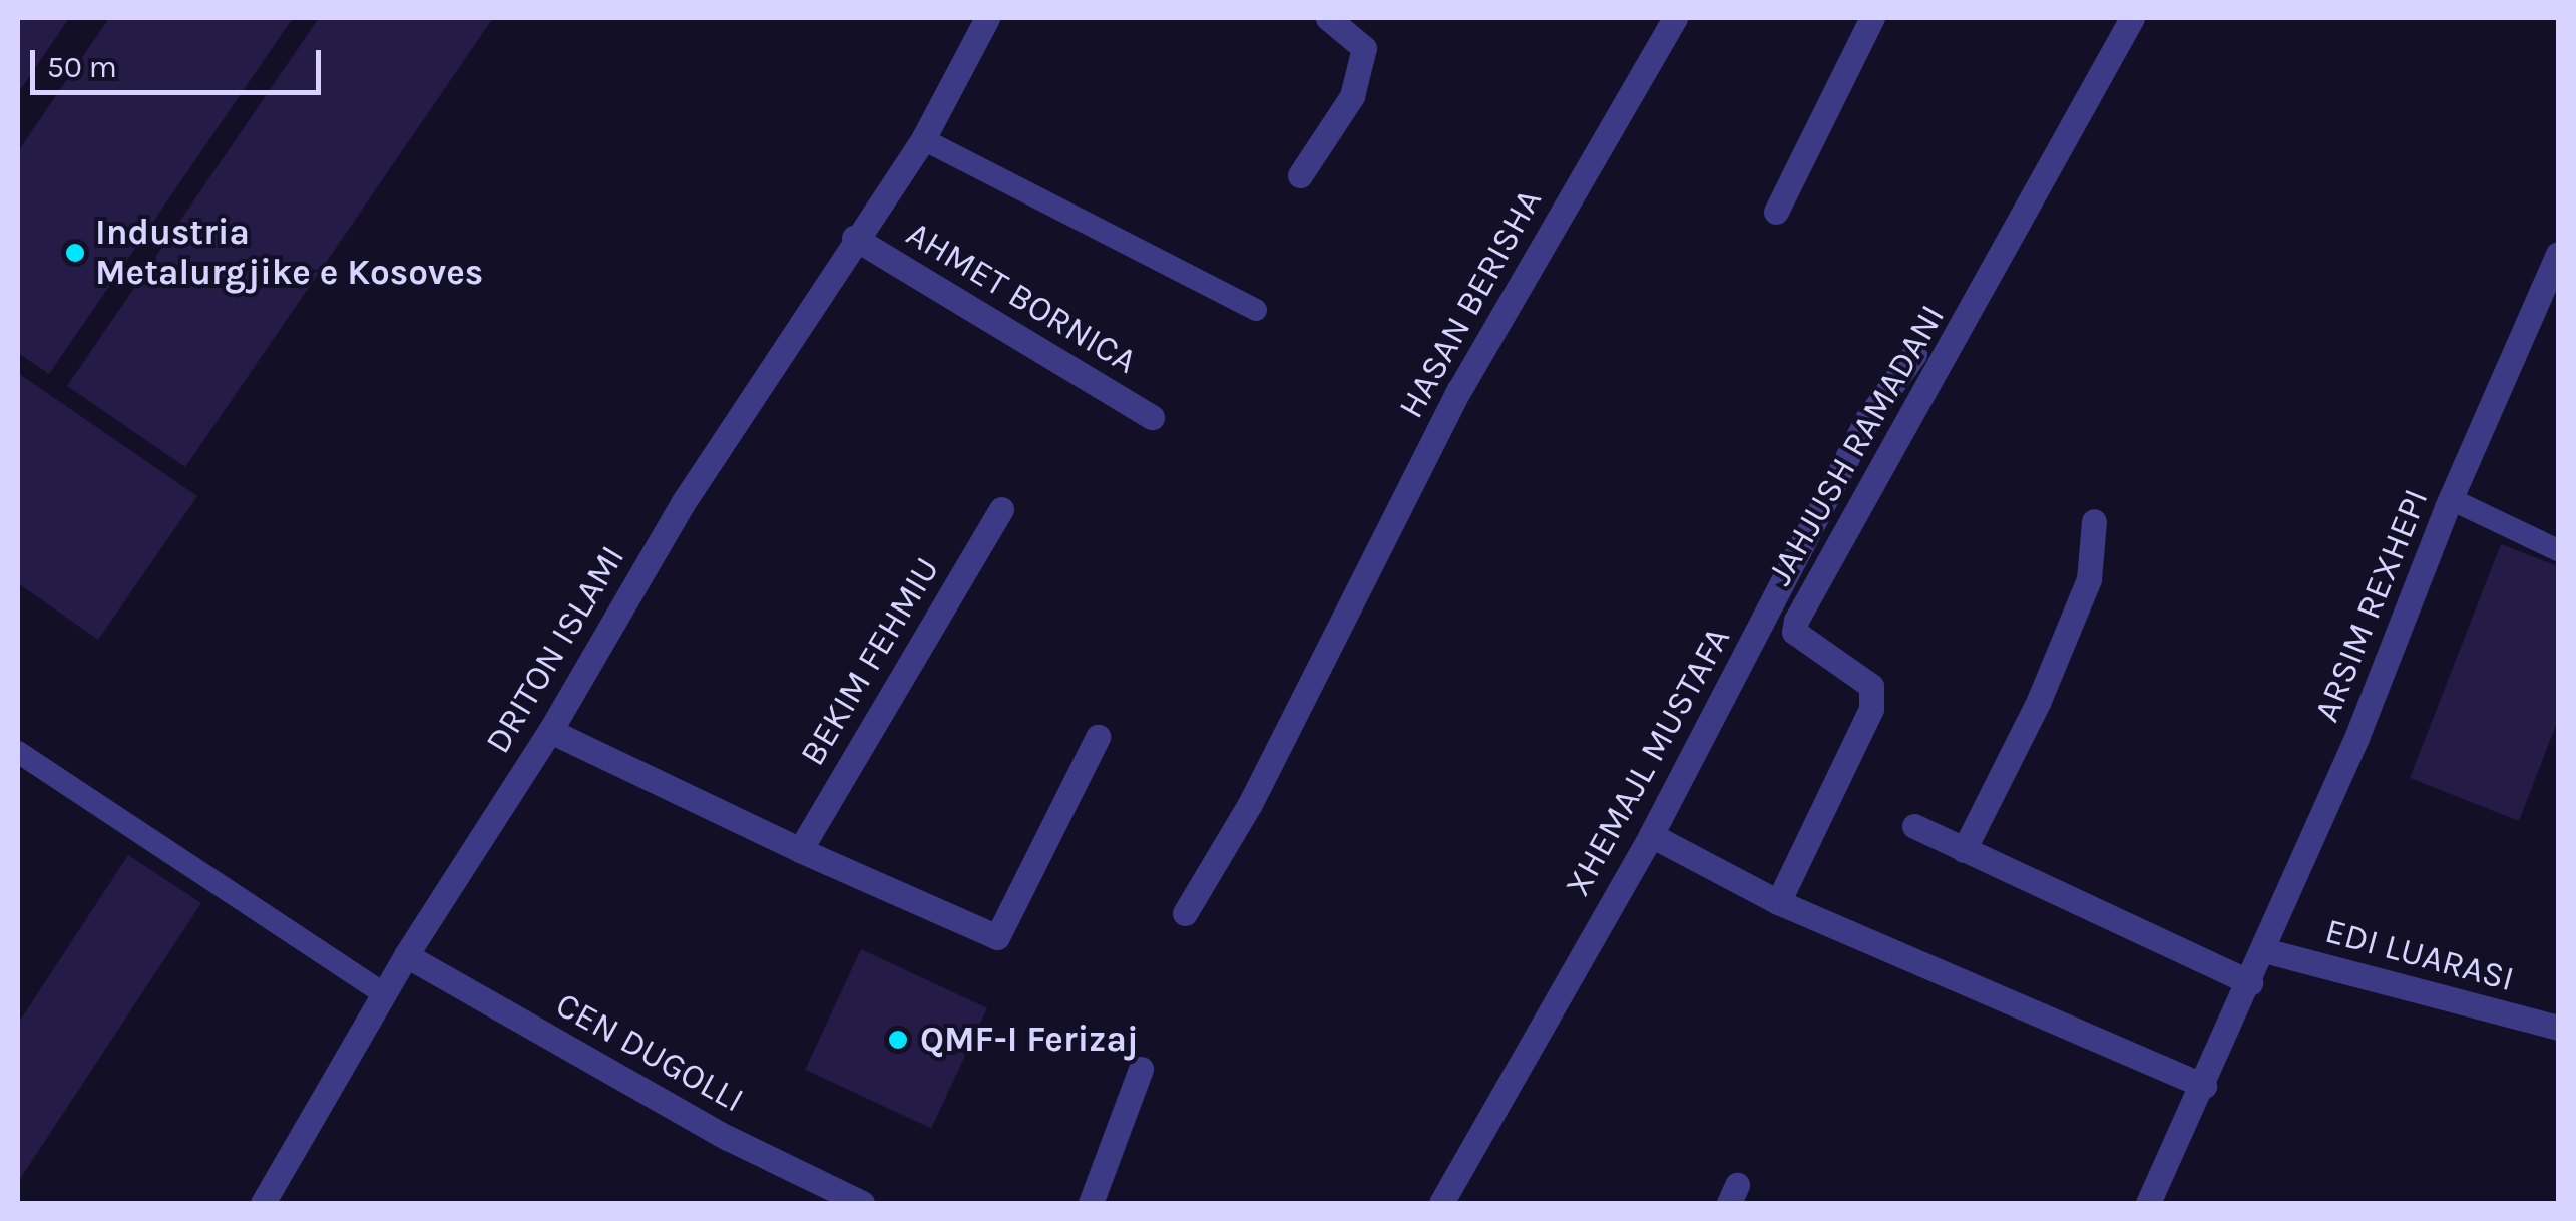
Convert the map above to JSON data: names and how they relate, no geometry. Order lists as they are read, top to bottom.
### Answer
{
  "streets": {
    "street": [
      "AHMET BORNICA",
      "HASAN BERISHA",
      "JAHJUSH RAMADANI",
      "ARSIM REXHEPI",
      "DRITON ISLAMI",
      "BEKIM FEHMIU",
      "XHEMAJL MUSTAFA",
      "EDI LUARASI",
      "CEN DUGOLLI"
    ]
  },
  "crossings": [
    ["AHMET BORNICA", "DRITON ISLAMI"],
    ["ARSIM REXHEPI", "EDI LUARASI"],
    ["DRITON ISLAMI", "CEN DUGOLLI"]
  ],
  "places": ["Industria Metalurgjike e Kosoves", "QMF-I Ferizaj"],
  "scale_bar": "50 m"
}
